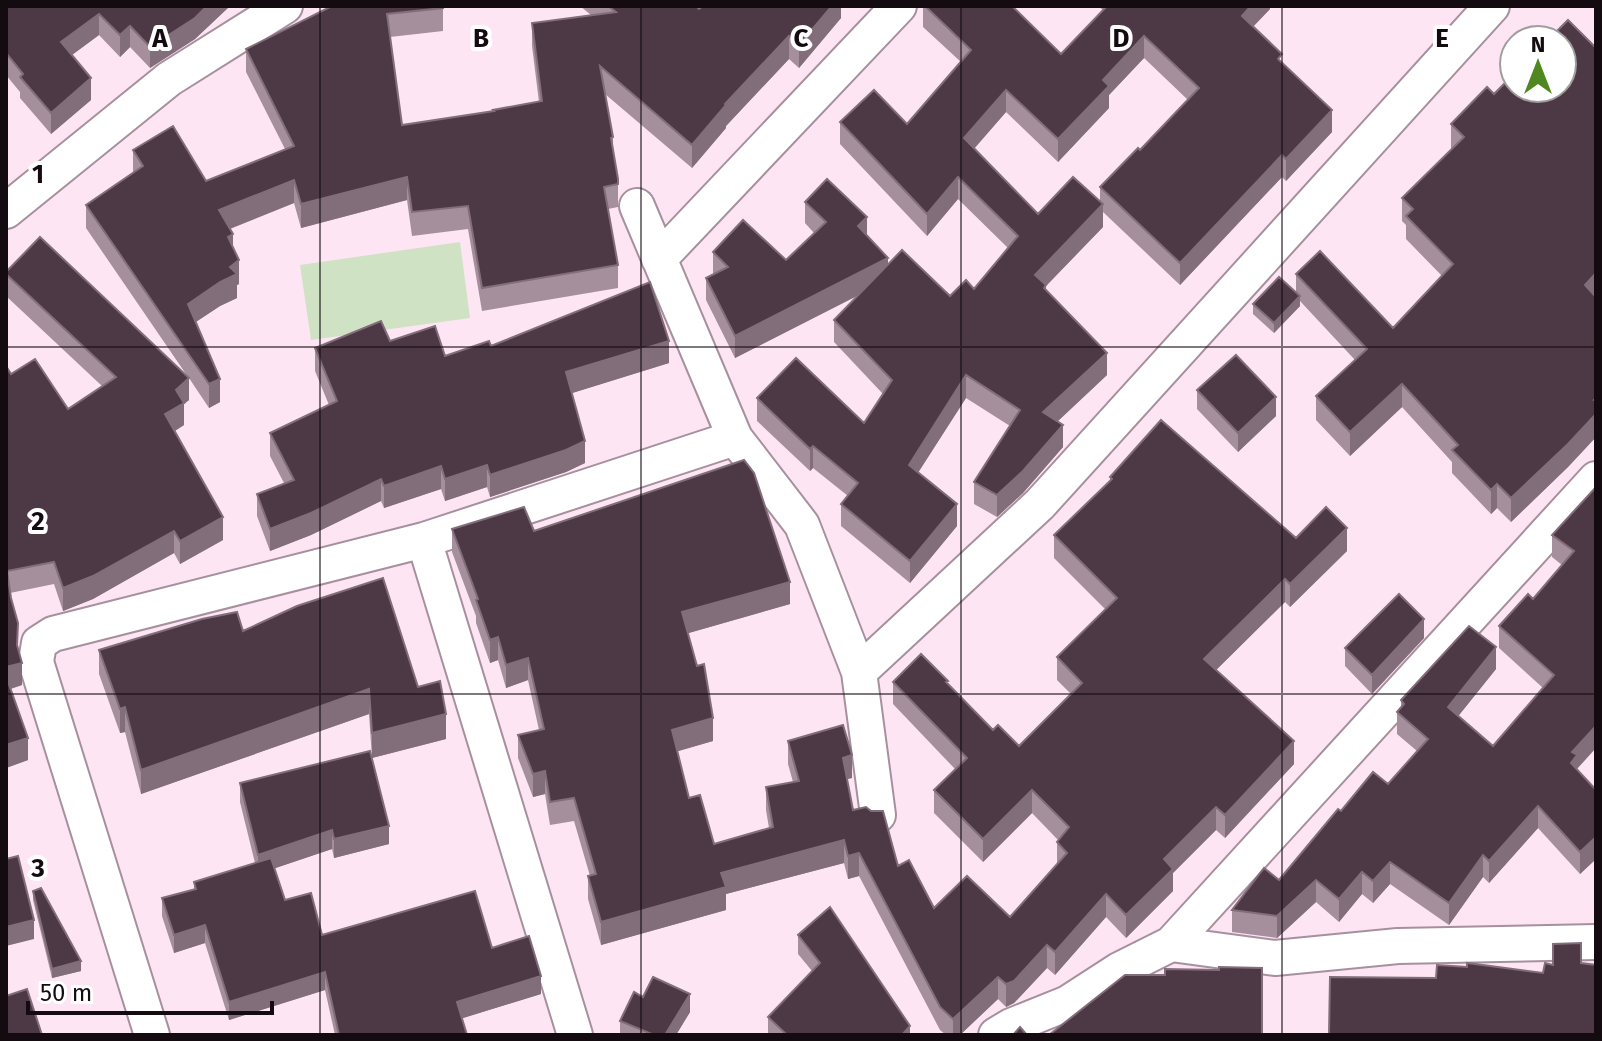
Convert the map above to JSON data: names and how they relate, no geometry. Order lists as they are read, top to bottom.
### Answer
{
  "scale_bar": "50 m",
  "north": "top",
  "grid": {
    "columns": [
      "A",
      "B",
      "C",
      "D",
      "E"
    ],
    "rows": ["1", "2", "3"]
  }
}
